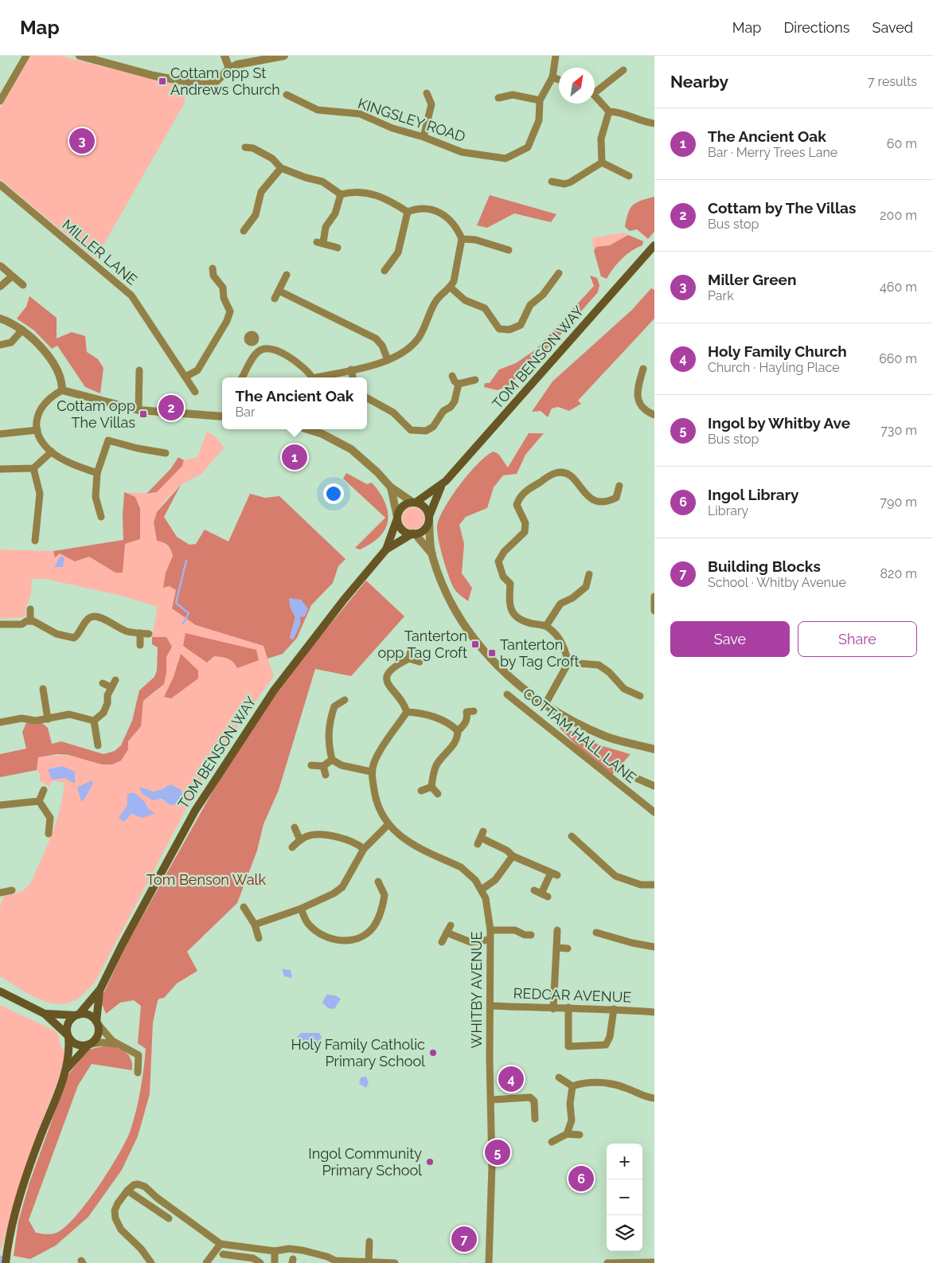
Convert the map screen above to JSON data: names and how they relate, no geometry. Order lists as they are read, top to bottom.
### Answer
{
  "streets": {
    "main road": ["TOM BENSON WAY"],
    "street": [
      "KINGSLEY ROAD",
      "MILLER LANE",
      "COTTAM HALL LANE",
      "WHITBY AVENUE",
      "REDCAR AVENUE"
    ]
  },
  "crossings": [
    ["WHITBY AVENUE", "REDCAR AVENUE"]
  ],
  "parks": ["Tom Benson Walk"],
  "places": {
    "transit": [
      "Cottam opp St Andrews Church",
      "Cottam opp The Villas",
      "Tanterton opp Tag Croft",
      "Tanterton by Tag Croft"
    ],
    "other": ["Holy Family Catholic Primary School", "Ingol Community Primary School"]
  },
  "north": "top right",
  "page": {
    "header": "Map",
    "nav": ["Map", "Directions", "Saved"],
    "heading": ["Nearby", "7 results"],
    "list": [
      {
        "mark": "1",
        "name": "The Ancient Oak",
        "note": "Bar · Merry Trees Lane",
        "value": "60 m"
      },
      {
        "mark": "2",
        "name": "Cottam by The Villas",
        "note": "Bus stop",
        "value": "200 m"
      },
      {
        "mark": "3",
        "name": "Miller Green",
        "note": "Park",
        "value": "460 m"
      },
      {
        "mark": "4",
        "name": "Holy Family Church",
        "note": "Church · Hayling Place",
        "value": "660 m"
      },
      {
        "mark": "5",
        "name": "Ingol by Whitby Ave",
        "note": "Bus stop",
        "value": "730 m"
      },
      {
        "mark": "6",
        "name": "Ingol Library",
        "note": "Library",
        "value": "790 m"
      },
      {
        "mark": "7",
        "name": "Building Blocks",
        "note": "School · Whitby Avenue",
        "value": "820 m"
      }
    ],
    "pins": [
      "3",
      "2",
      "1",
      "4",
      "5",
      "6",
      "7"
    ],
    "popup": ["The Ancient Oak", "Bar"],
    "buttons": ["Save", "Share"],
    "map_buttons": ["+", "−"]
  }
}
